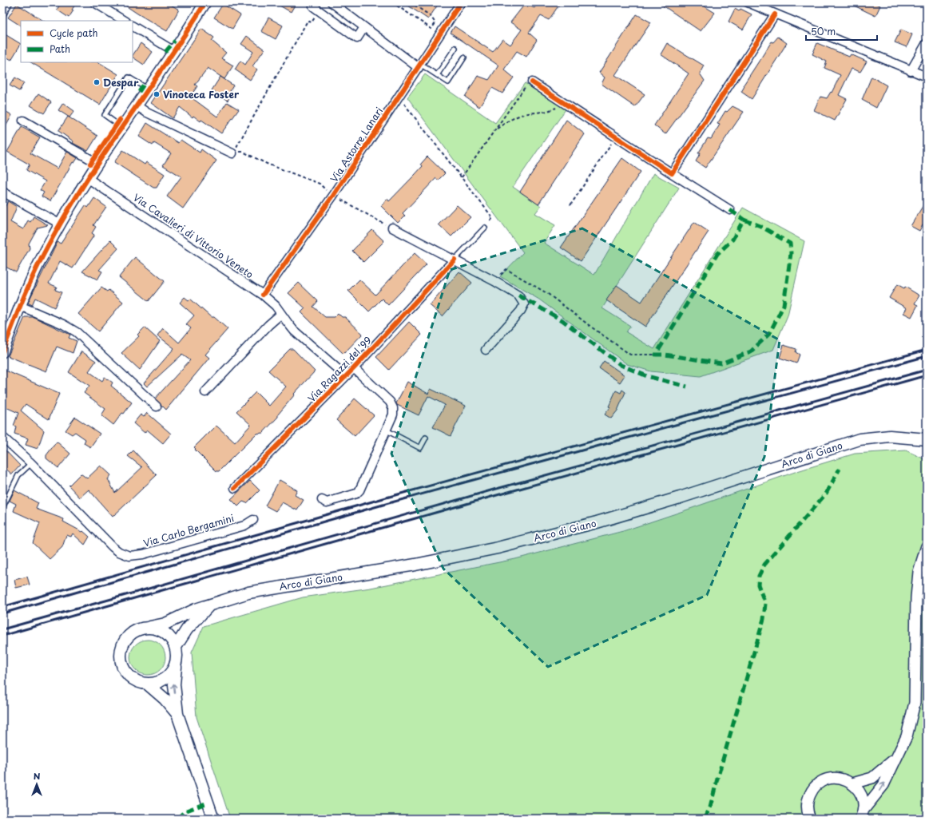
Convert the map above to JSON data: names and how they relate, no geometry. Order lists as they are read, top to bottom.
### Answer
{
  "streets": {
    "main road": ["Arco di Giano"],
    "street": [
      "Via Astorre Lanari",
      "Via Cavalieri di Vittorio Veneto",
      "Via Ragazzi del '99",
      "Via Carlo Bergamini"
    ]
  },
  "crossings": [
    ["Via Astorre Lanari", "Via Cavalieri di Vittorio Veneto"],
    ["Via Cavalieri di Vittorio Veneto", "Via Ragazzi del '99"]
  ],
  "places": ["Despar", "Vinoteca Foster"],
  "legend": ["Cycle path", "Path"],
  "scale_bar": "50 m",
  "north": "top"
}
